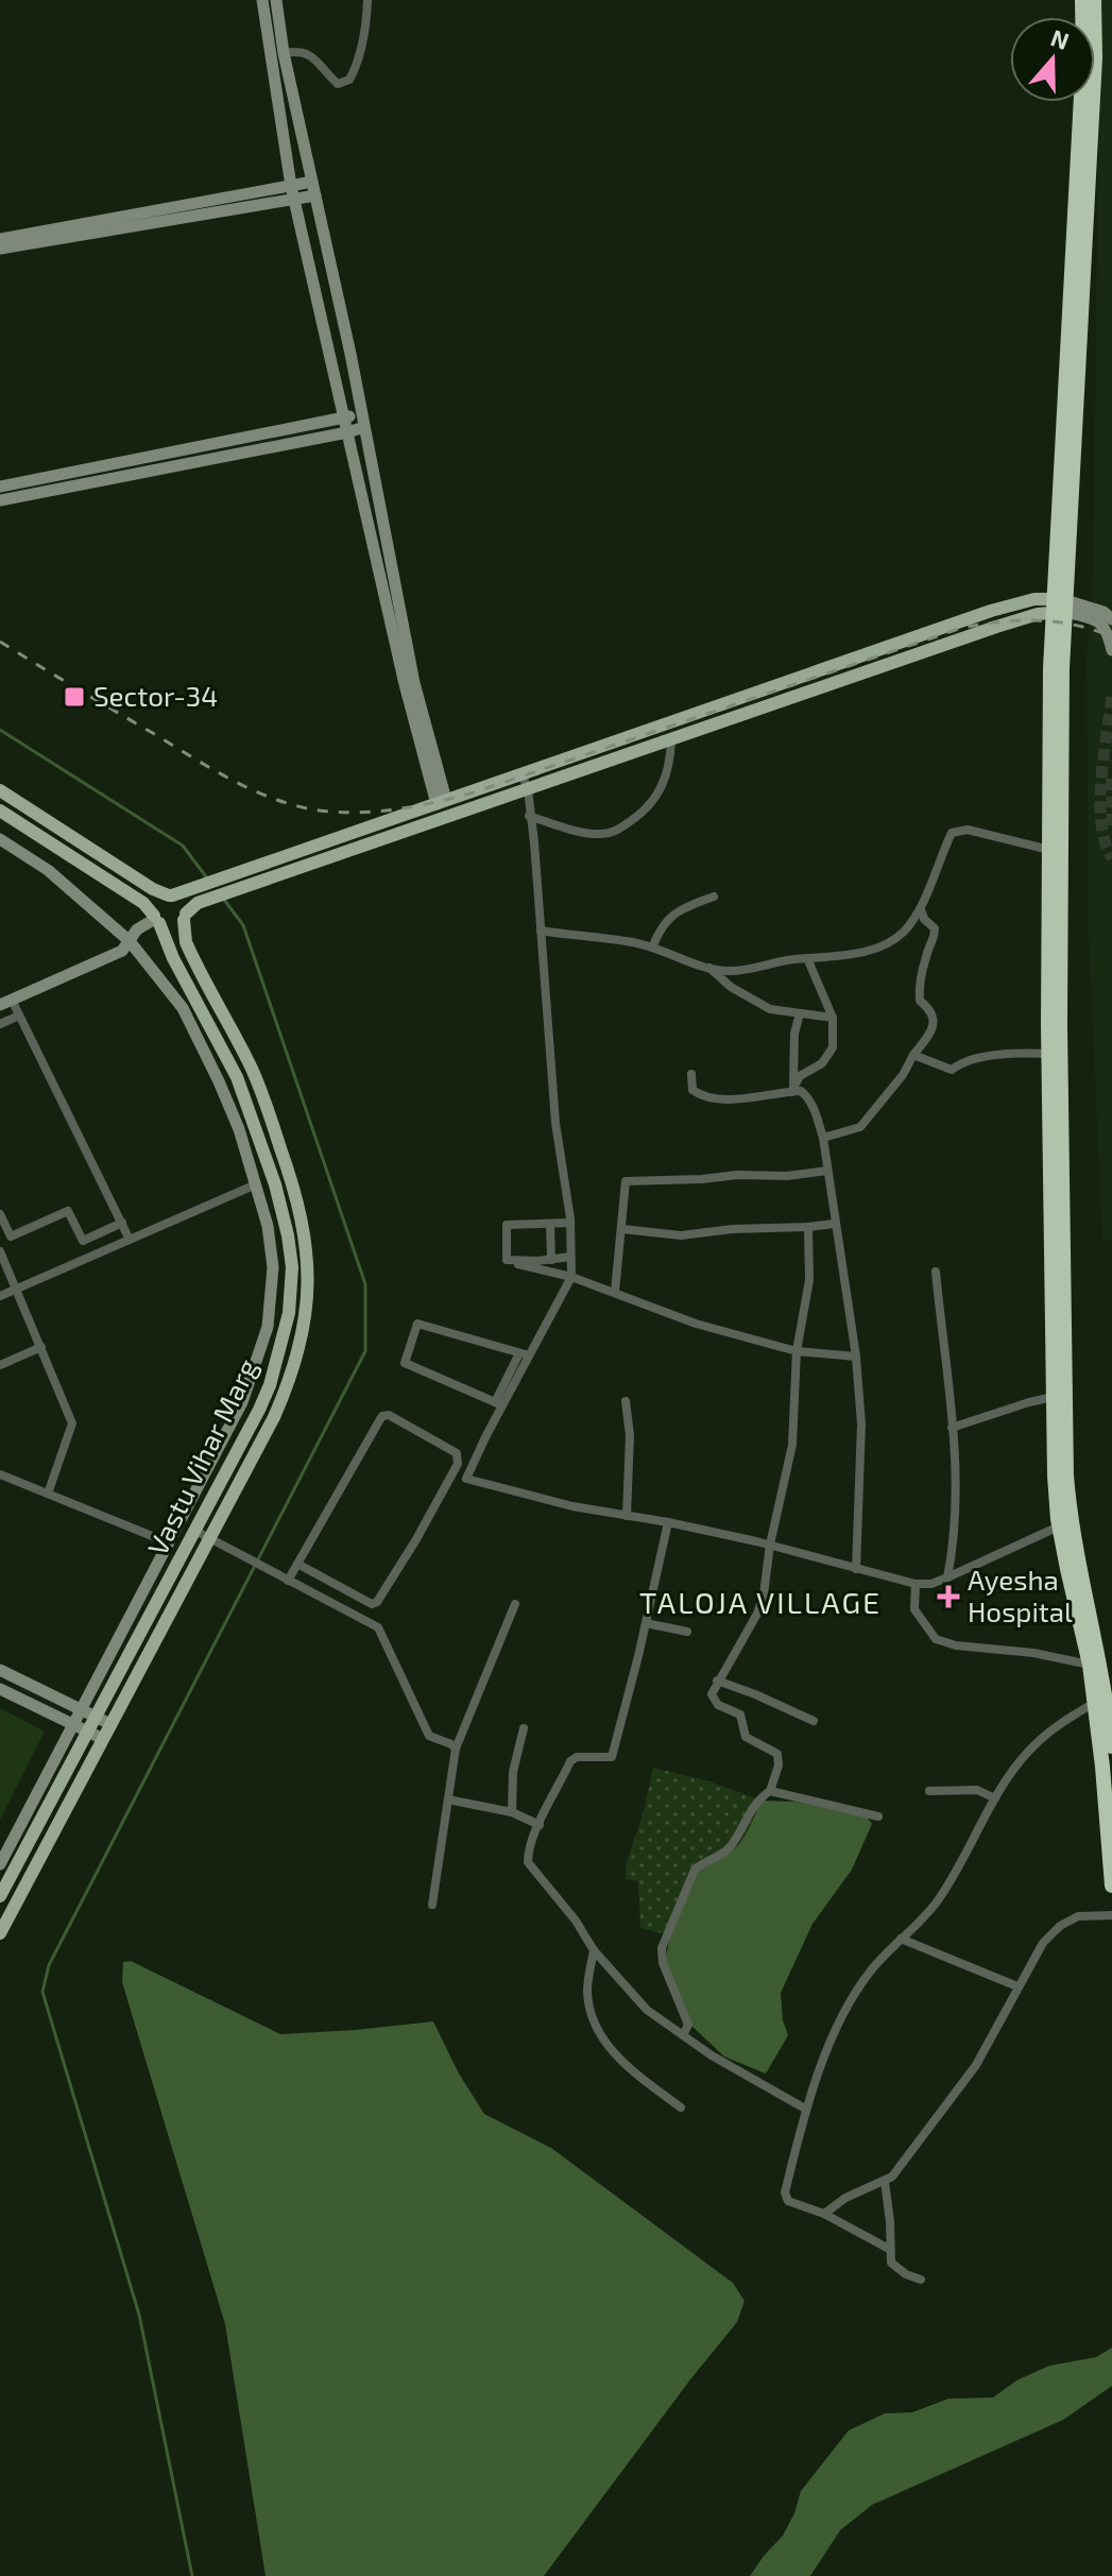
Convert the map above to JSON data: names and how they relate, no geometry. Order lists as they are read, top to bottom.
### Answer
{
  "streets": {
    "main road": ["Vastu Vihar Marg"]
  },
  "districts": ["TALOJA VILLAGE"],
  "places": {
    "transit": ["Sector-34"],
    "health": ["Ayesha Hospital"]
  },
  "north": "top"
}
